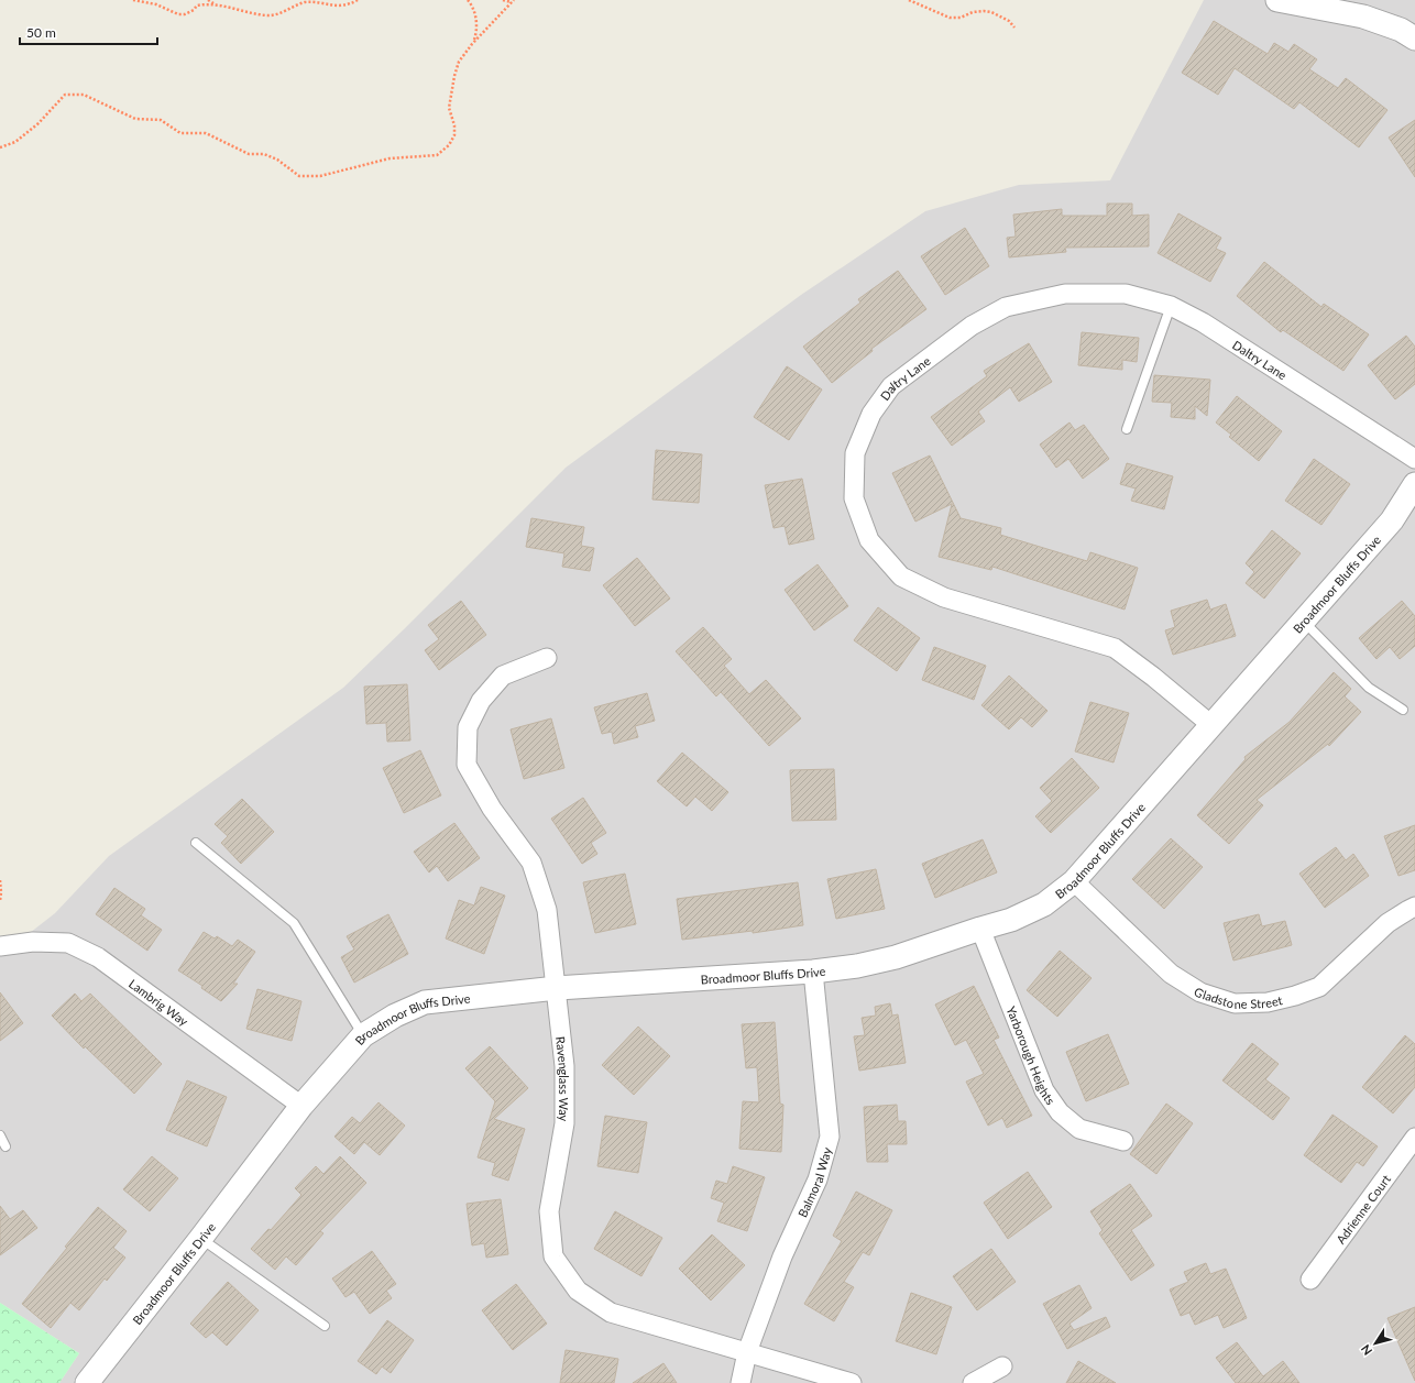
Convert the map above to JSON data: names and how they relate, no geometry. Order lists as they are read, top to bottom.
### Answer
{
  "streets": {
    "street": [
      "Daltry Lane",
      "Broadmoor Bluffs Drive",
      "Gladstone Street",
      "Lambrig Way",
      "Yarborough Heights",
      "Ravenglass Way",
      "Balmoral Way",
      "Adrienne Court"
    ]
  },
  "crossings": [
    ["Daltry Lane", "Broadmoor Bluffs Drive"],
    ["Broadmoor Bluffs Drive", "Gladstone Street"],
    ["Broadmoor Bluffs Drive", "Lambrig Way"],
    ["Broadmoor Bluffs Drive", "Yarborough Heights"],
    ["Broadmoor Bluffs Drive", "Ravenglass Way"],
    ["Broadmoor Bluffs Drive", "Balmoral Way"],
    ["Ravenglass Way", "Balmoral Way"]
  ],
  "scale_bar": "50 m",
  "north": "bottom left"
}
